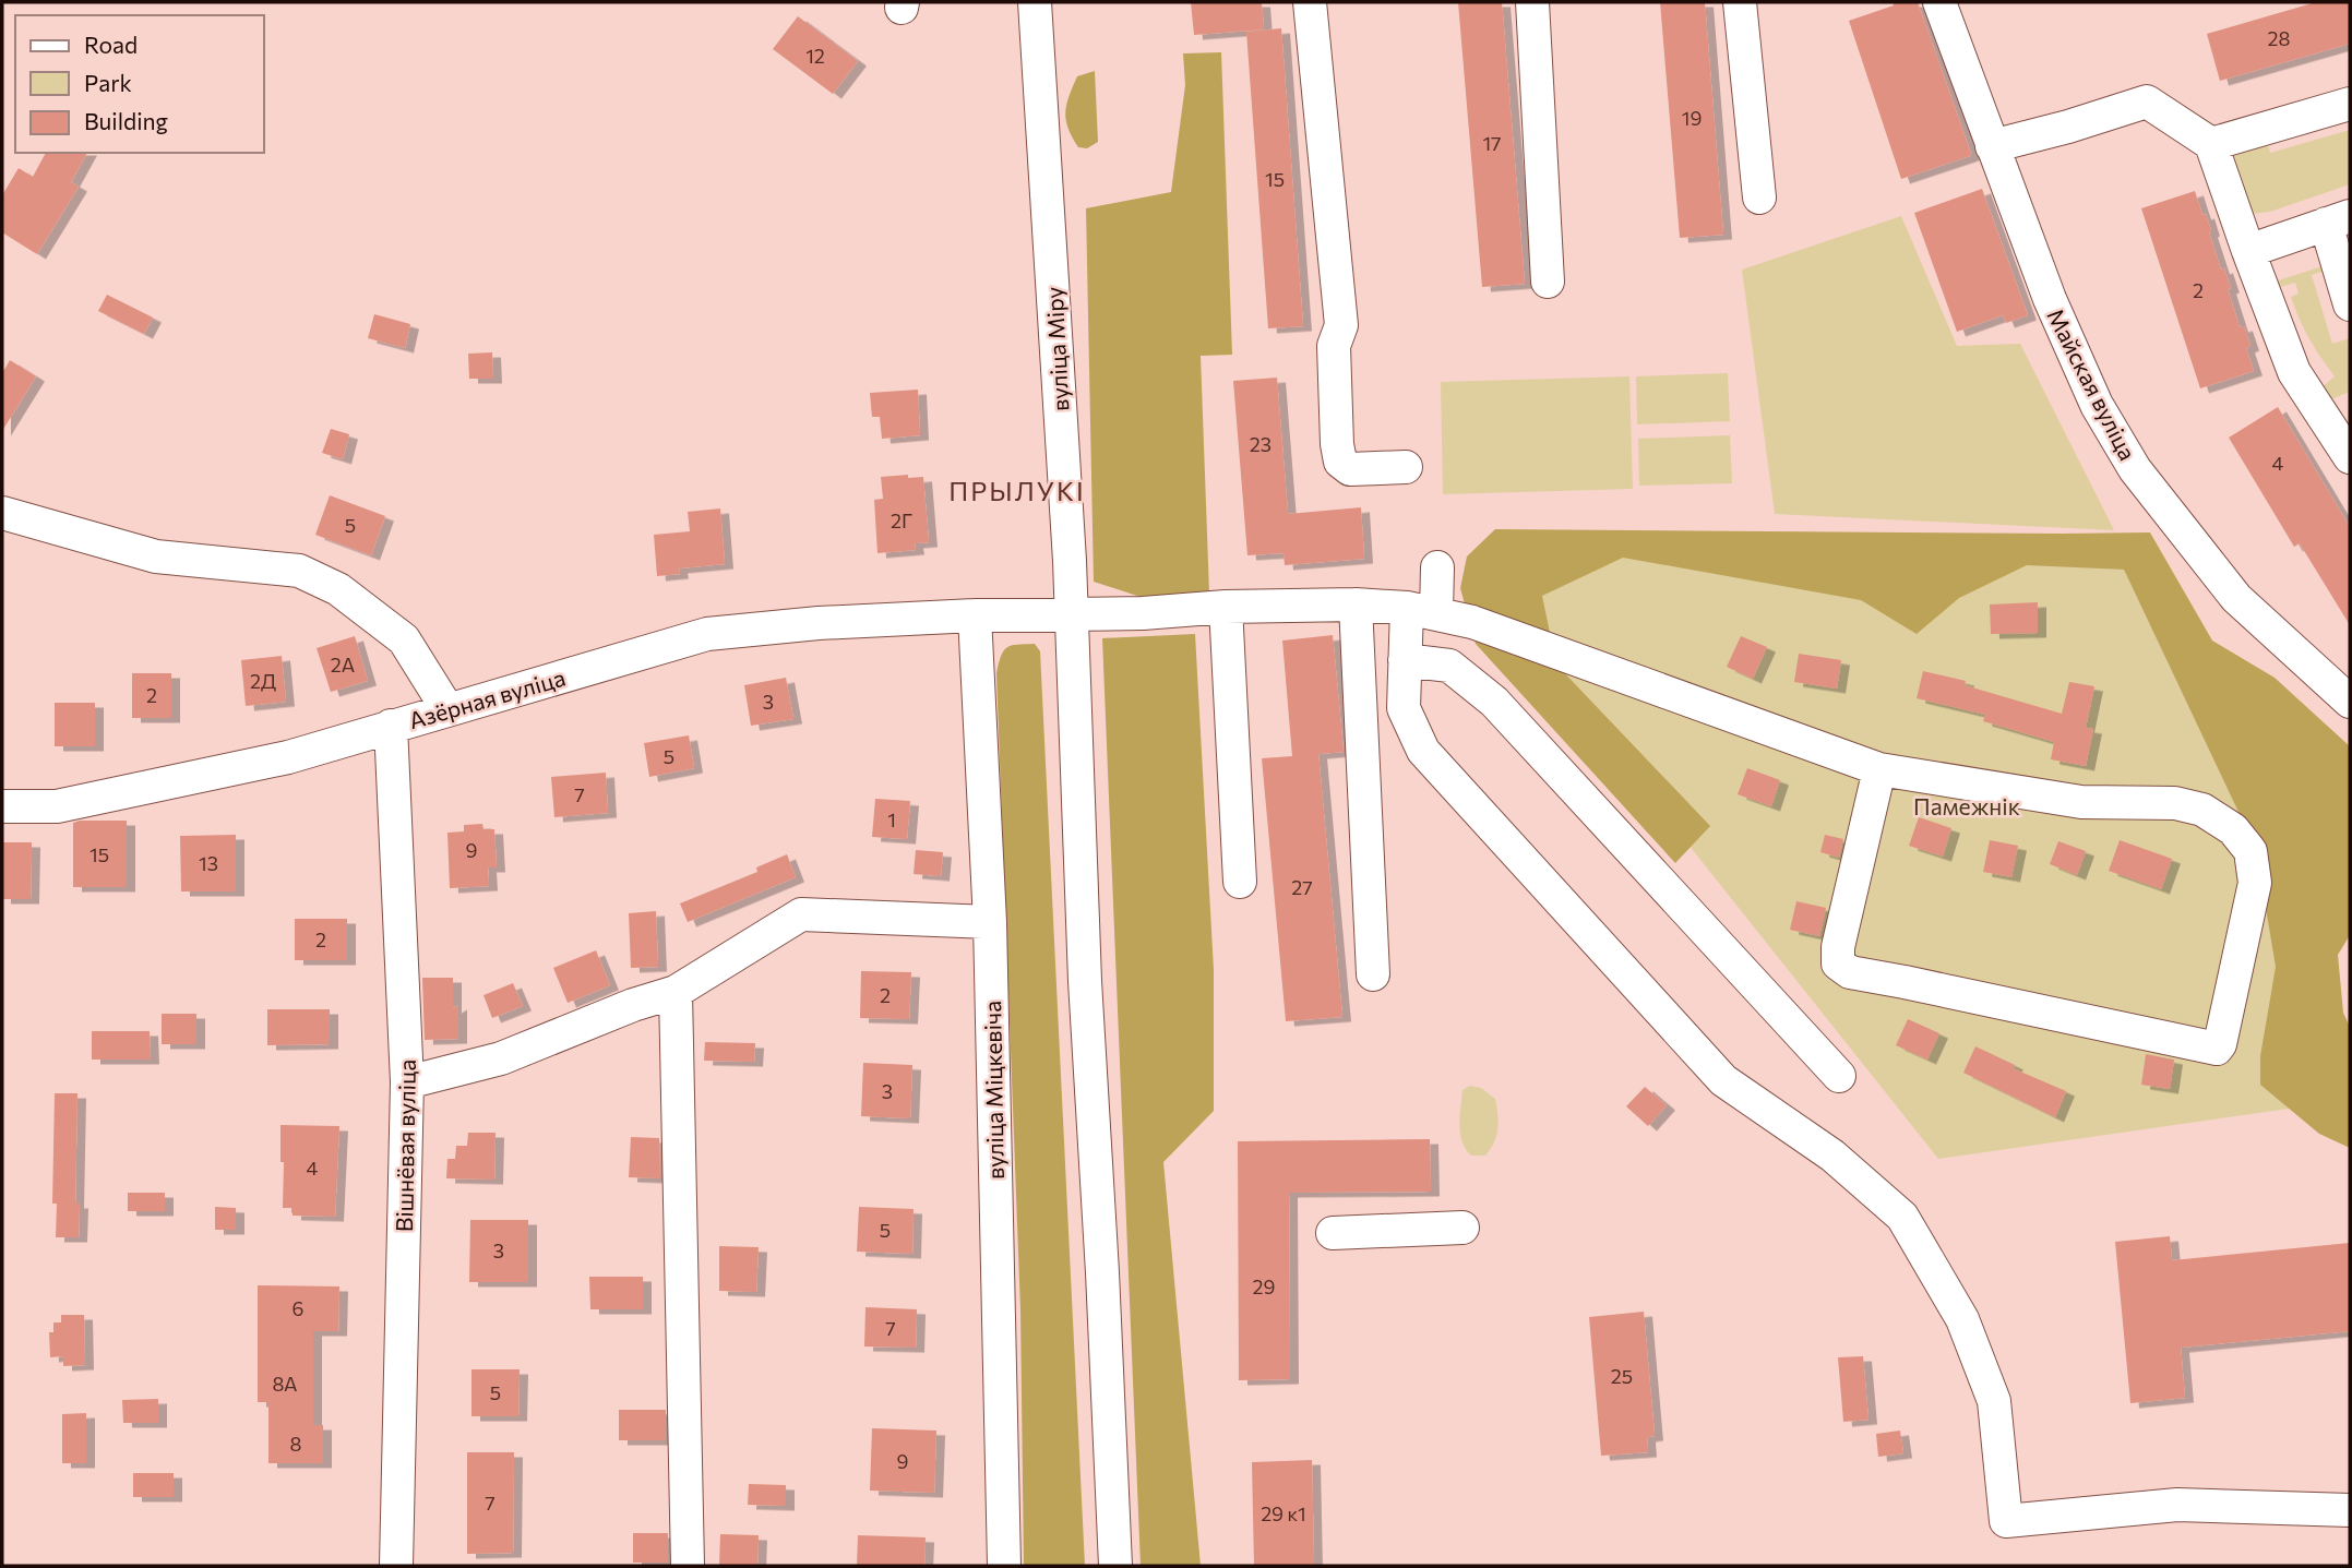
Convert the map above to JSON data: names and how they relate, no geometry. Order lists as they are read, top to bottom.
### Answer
{
  "streets": {
    "street": [
      "вуліца Міру",
      "Майская вуліца",
      "Азёрная вуліца",
      "вуліца Міцкевіча",
      "Вішнёвая вуліца"
    ]
  },
  "crossings": [
    ["вуліца Міру", "Азёрная вуліца"],
    ["Азёрная вуліца", "вуліца Міцкевіча"],
    ["Азёрная вуліца", "Вішнёвая вуліца"]
  ],
  "districts": ["ПРЫЛУКІ"],
  "parks": ["Памежнік"],
  "house_numbers": [
    "28",
    "12",
    "19",
    "17",
    "15",
    "2",
    "23",
    "4",
    "2Г",
    "5",
    "2А",
    "2Д",
    "2",
    "3",
    "5",
    "7",
    "1",
    "9",
    "15",
    "13",
    "27",
    "2",
    "2",
    "3",
    "4",
    "5",
    "3",
    "29",
    "6",
    "7",
    "25",
    "8А",
    "5",
    "8",
    "9",
    "7",
    "29 к1"
  ],
  "legend": ["Road", "Park", "Building"]
}
